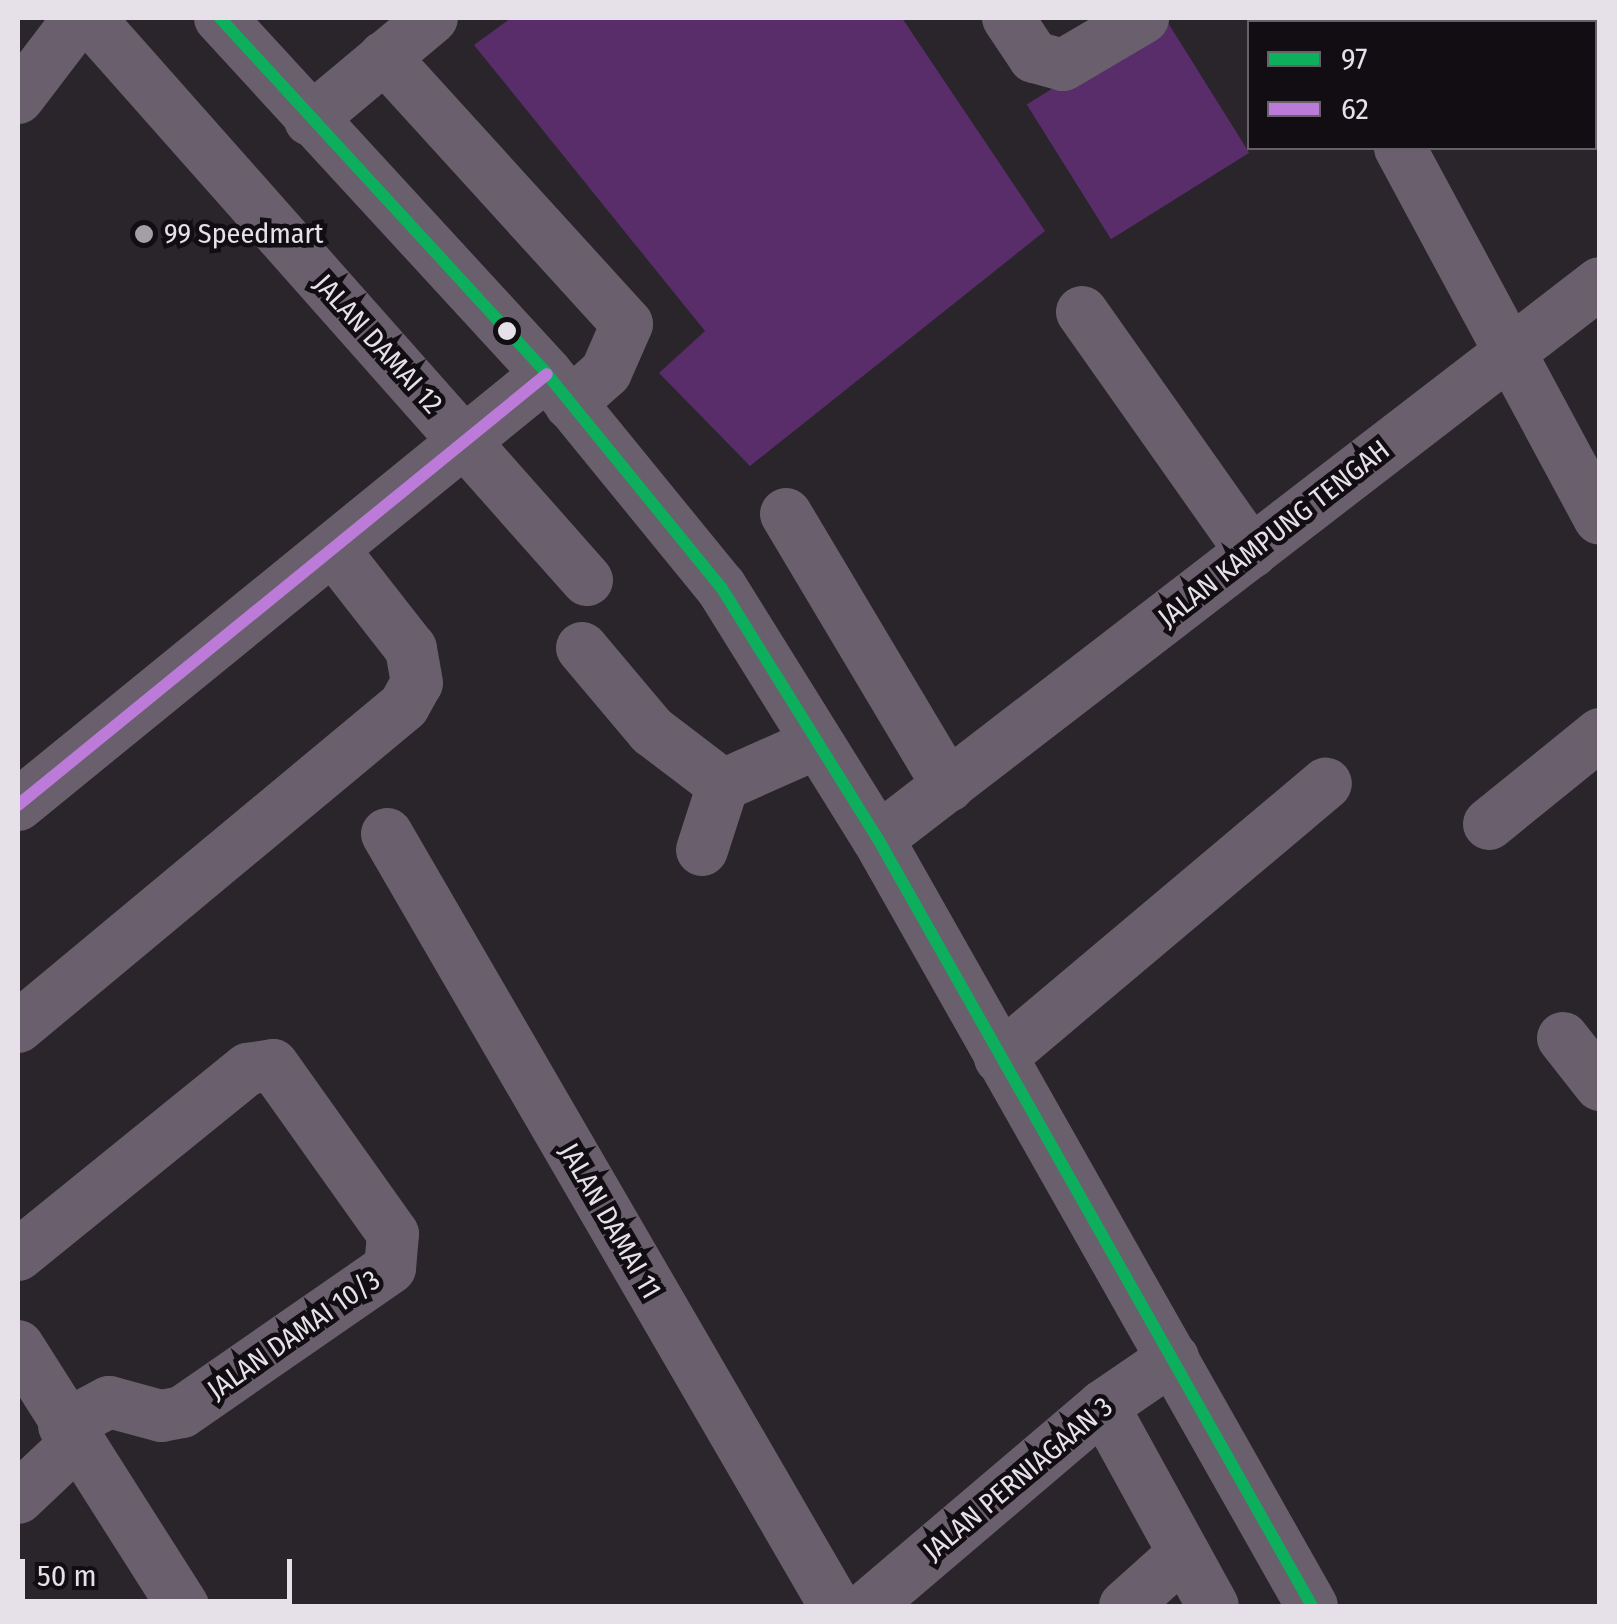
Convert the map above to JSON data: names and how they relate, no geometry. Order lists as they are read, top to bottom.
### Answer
{
  "streets": {
    "street": [
      "JALAN DAMAI 12",
      "JALAN KAMPUNG TENGAH",
      "JALAN DAMAI 11",
      "JALAN DAMAI 10/3",
      "JALAN PERNIAGAAN 3"
    ]
  },
  "places": ["99 Speedmart"],
  "lines": ["transit line 97", "transit line 62"],
  "legend": ["97", "62"],
  "scale_bar": "50 m"
}
